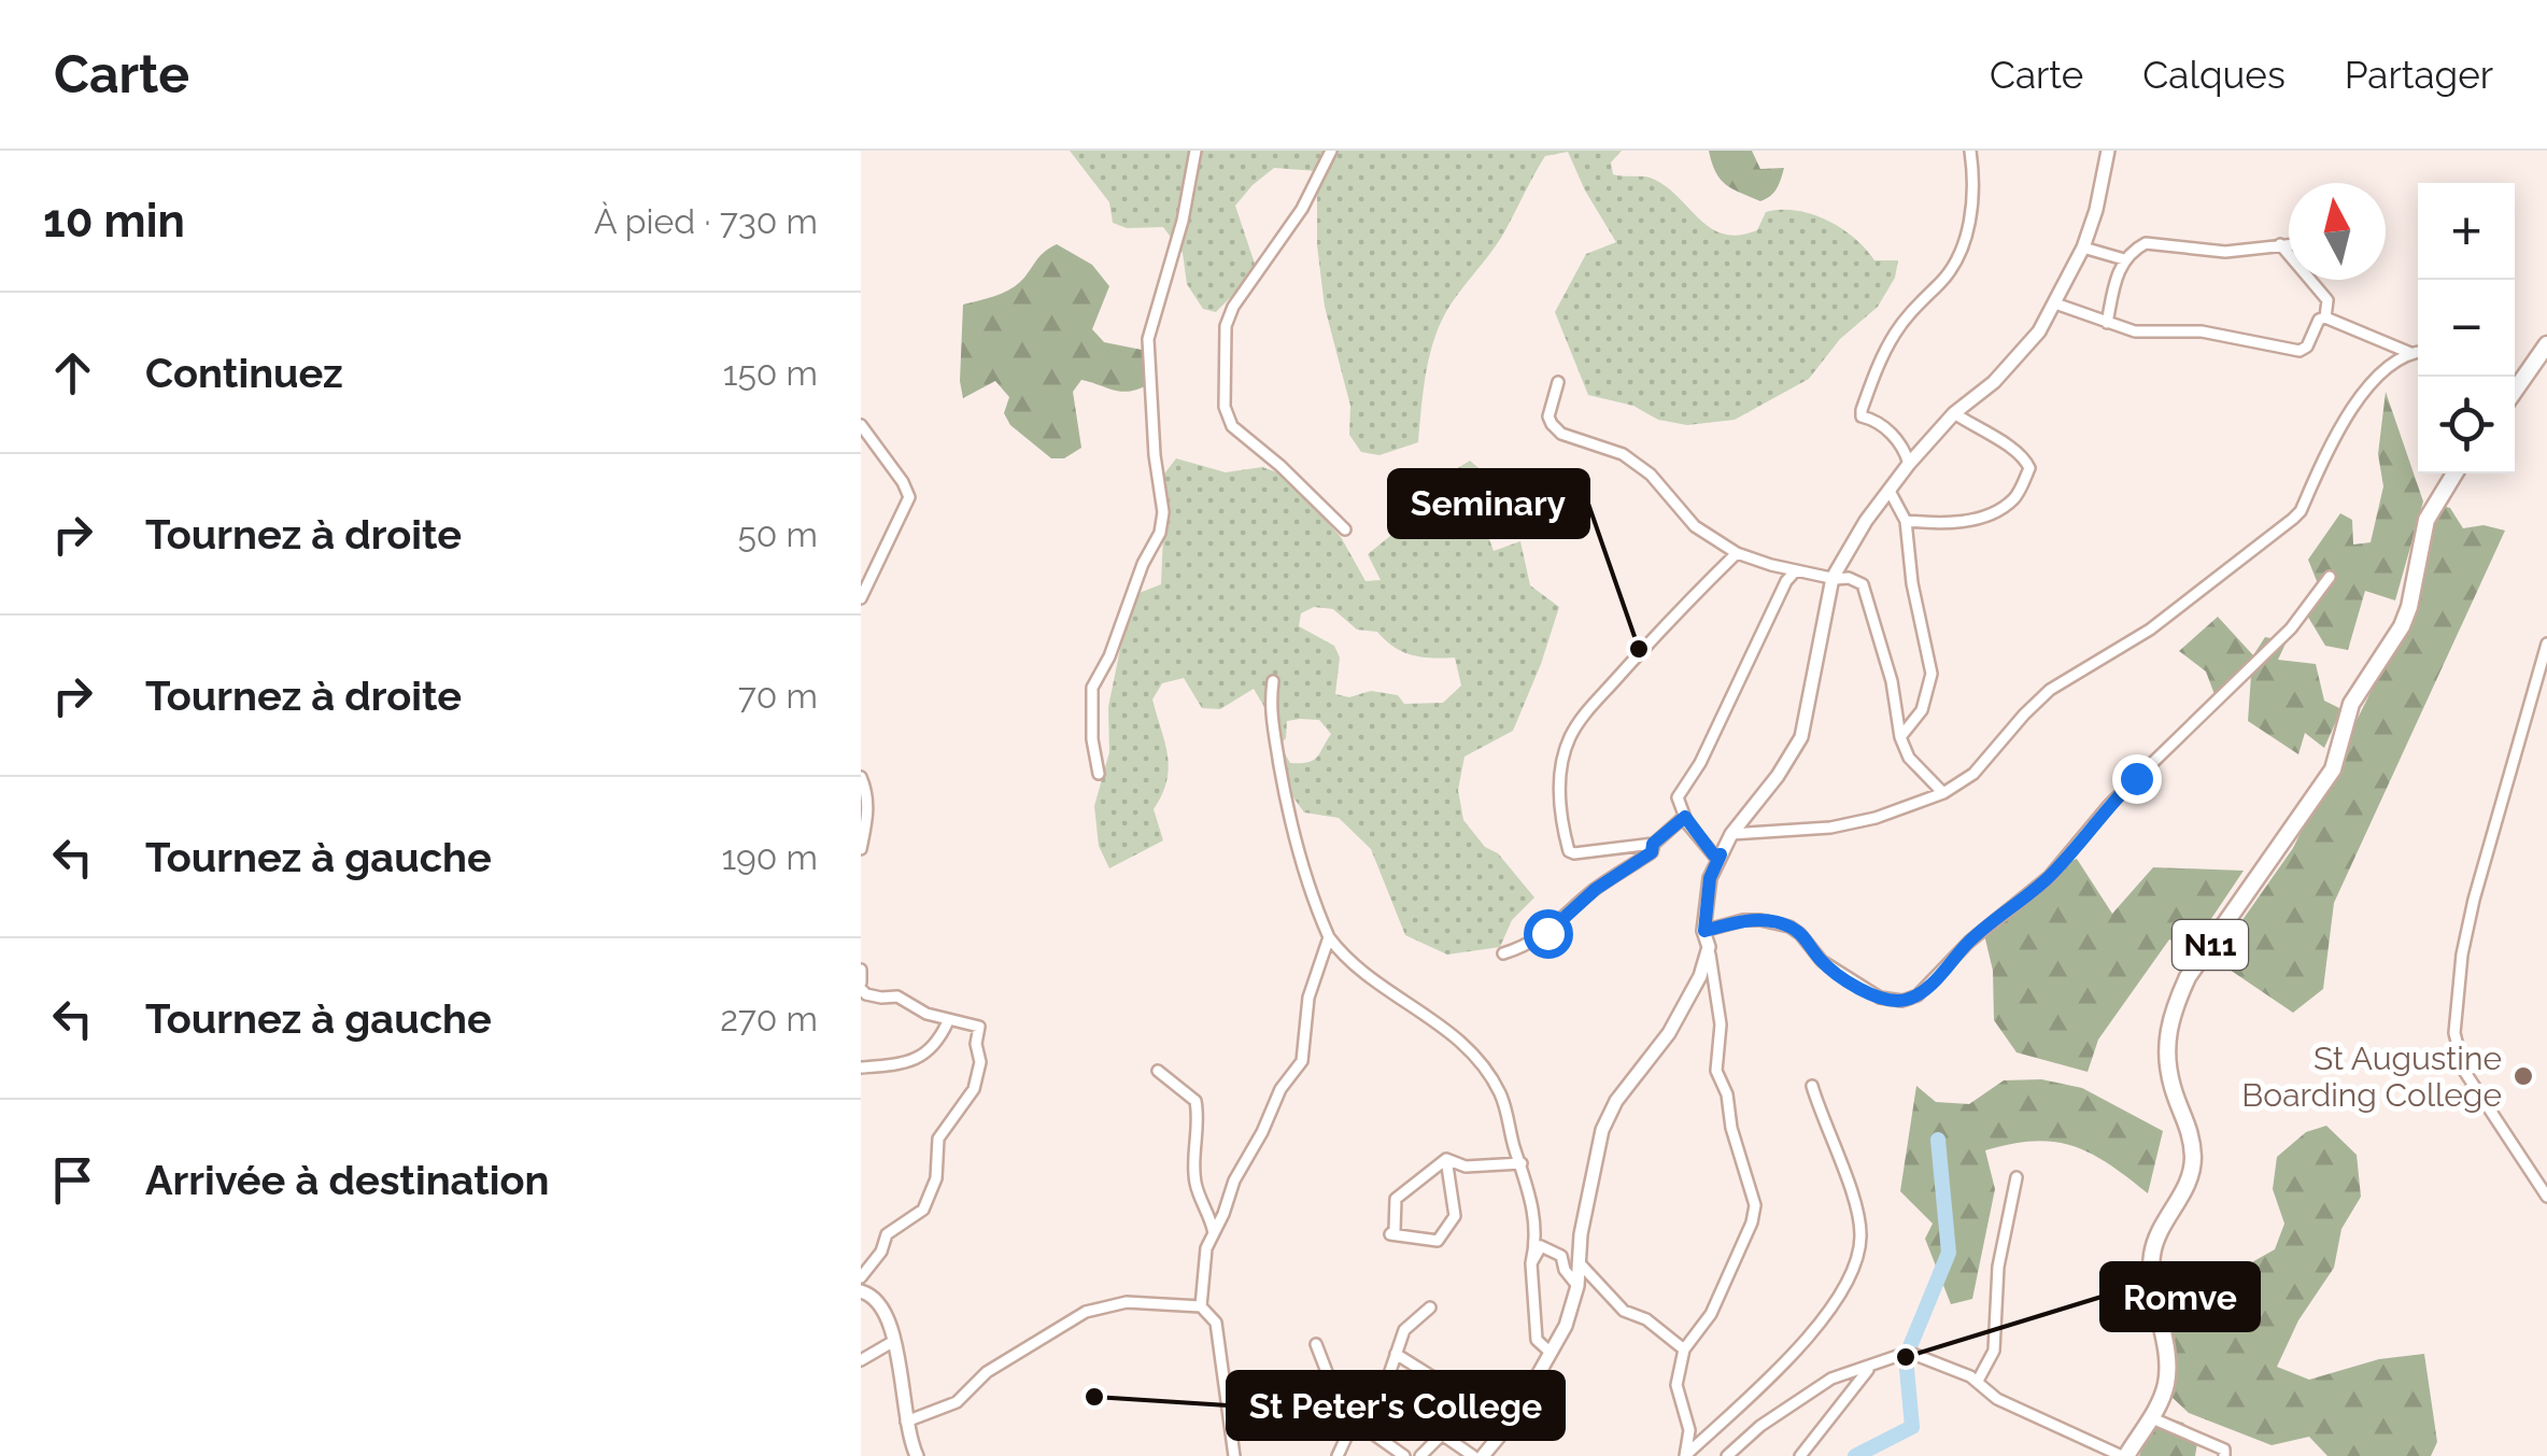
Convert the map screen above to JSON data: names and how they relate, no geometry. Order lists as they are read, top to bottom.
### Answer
{
  "streets": {
    "highway": ["N11"]
  },
  "places": [
    "Seminary",
    "St Augustine Boarding College",
    "Romve",
    "St Peter's College"
  ],
  "north": "top",
  "page": {
    "header": "Carte",
    "nav": ["Carte", "Calques", "Partager"],
    "heading": ["10 min", "À pied · 730 m"],
    "map_buttons": ["+", "−"],
    "list": [
      ["Continuez", "150 m"],
      ["Tournez à droite", "50 m"],
      ["Tournez à droite", "70 m"],
      ["Tournez à gauche", "190 m"],
      ["Tournez à gauche", "270 m"],
      "Arrivée à destination"
    ]
  }
}
